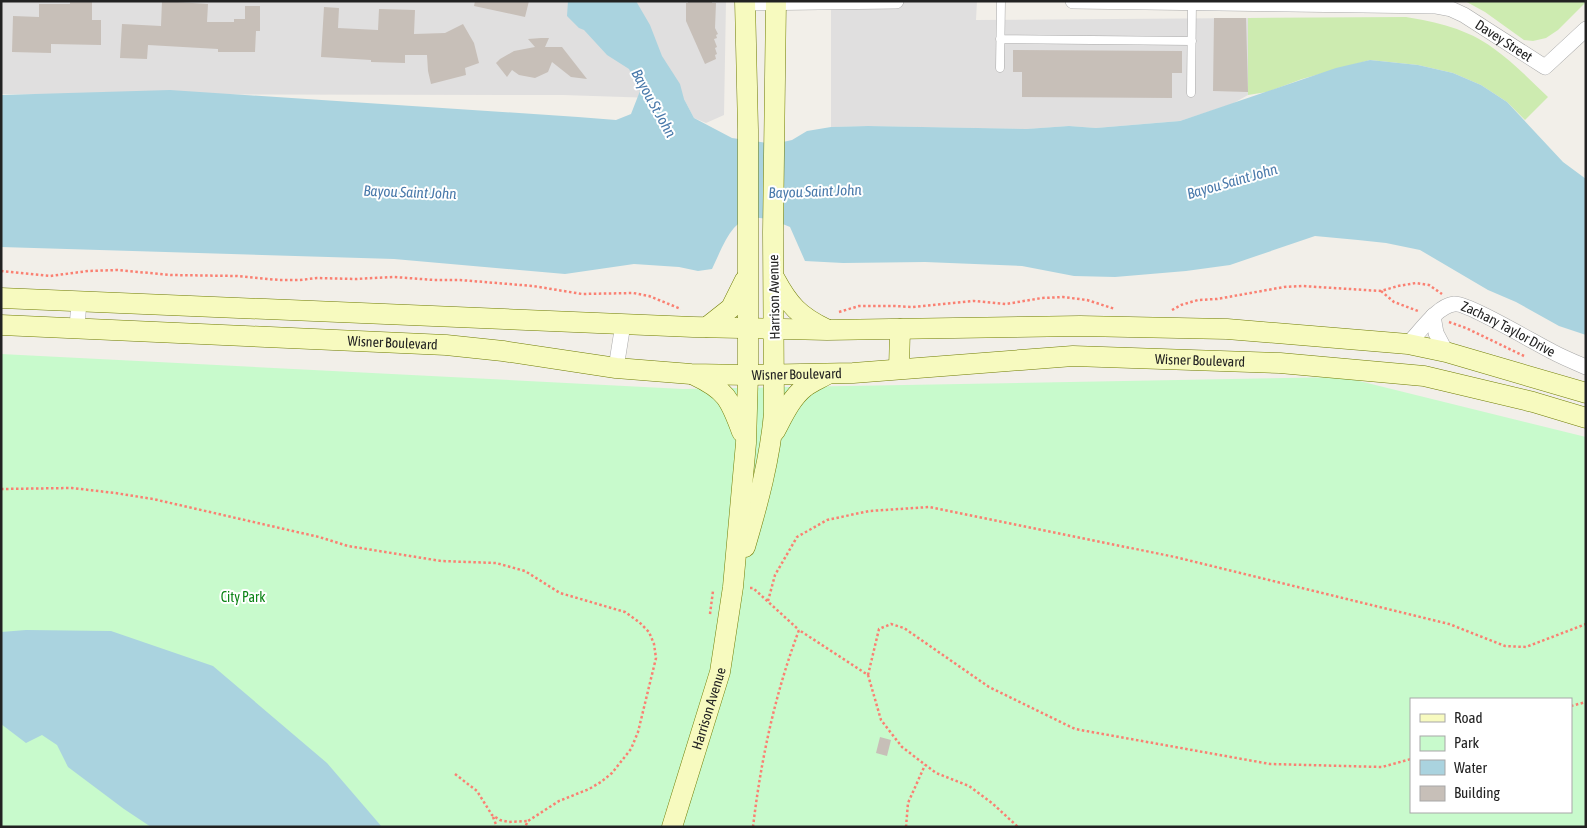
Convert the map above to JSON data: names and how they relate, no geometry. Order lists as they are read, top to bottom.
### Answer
{
  "streets": {
    "street": [
      "Davey Street",
      "Harrison Avenue",
      "Zachary Taylor Drive",
      "Wisner Boulevard"
    ]
  },
  "crossings": [
    ["Harrison Avenue", "Wisner Boulevard"],
    ["Zachary Taylor Drive", "Wisner Boulevard"]
  ],
  "water": ["Bayou St John", "Bayou Saint John"],
  "parks": ["City Park"],
  "legend": [
    "Road",
    "Park",
    "Water",
    "Building"
  ]
}
